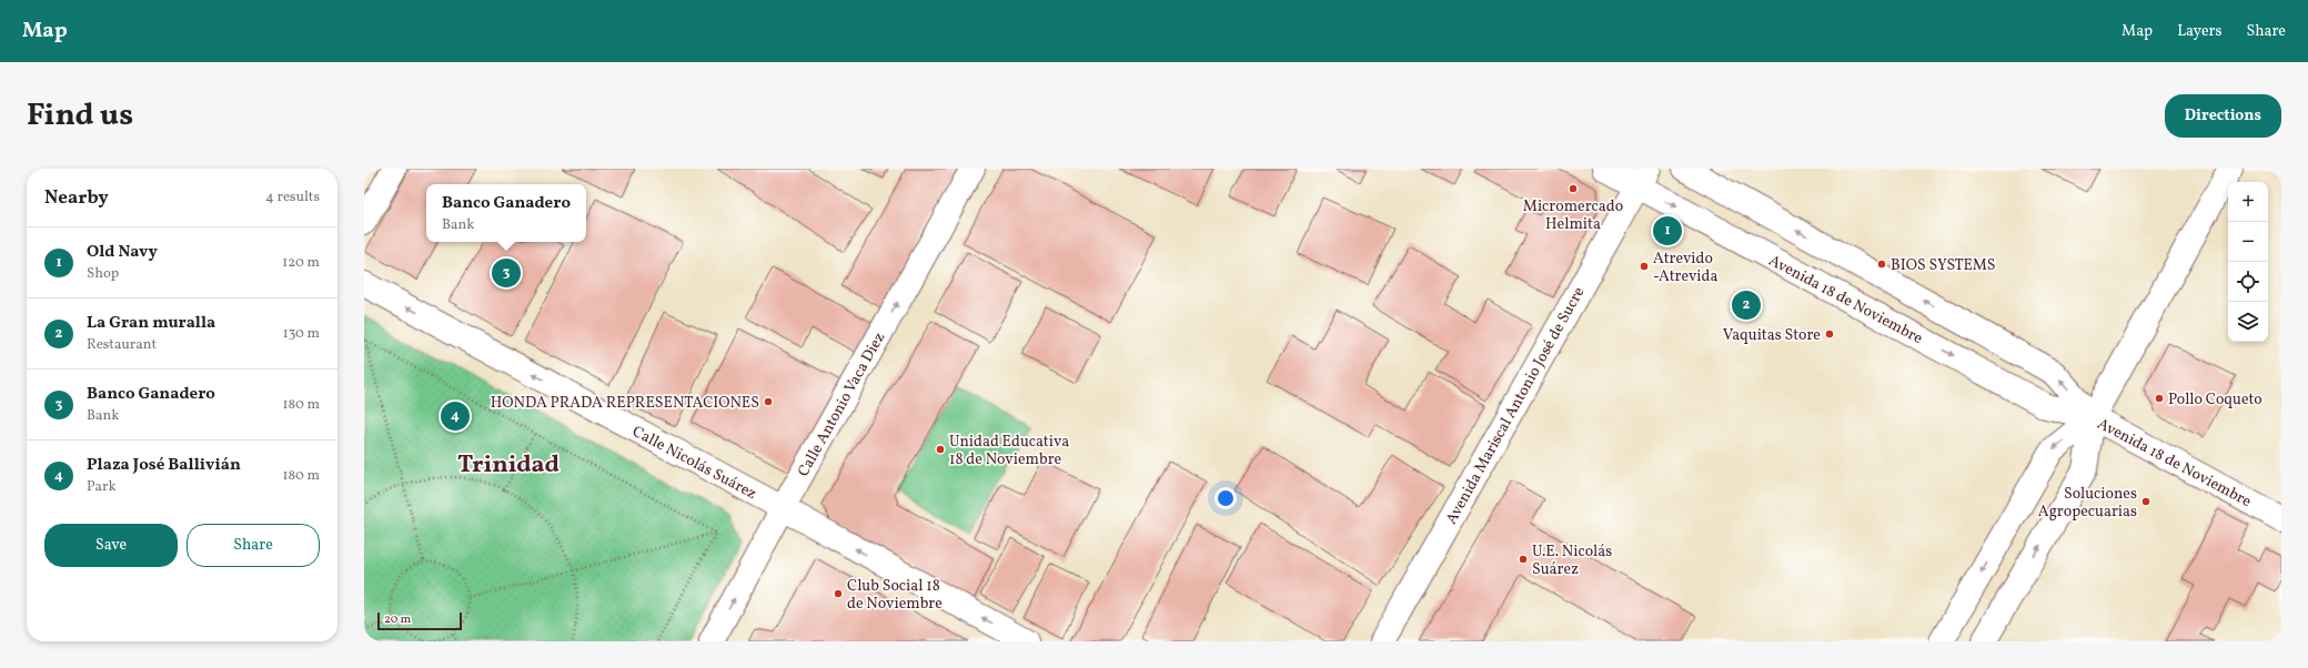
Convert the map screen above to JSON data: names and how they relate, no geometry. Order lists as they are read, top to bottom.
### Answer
{
  "streets": {
    "street": [
      "Avenida 18 de Noviembre",
      "Calle Antonio Vaca Diez",
      "Avenida Mariscal Antonio José de Sucre",
      "Calle Nicolás Suárez"
    ]
  },
  "crossings": [
    ["Avenida 18 de Noviembre", "Avenida Mariscal Antonio José de Sucre"],
    ["Calle Antonio Vaca Diez", "Calle Nicolás Suárez"]
  ],
  "one_way": ["Calle Antonio Vaca Diez", "Calle Nicolás Suárez"],
  "districts": ["Trinidad"],
  "places": [
    "Micromercado Helmita",
    "BIOS SYSTEMS",
    "Atrevido -Atrevida",
    "Vaquitas Store",
    "Pollo Coqueto",
    "HONDA PRADA REPRESENTACIONES",
    "Unidad Educativa 18 de Noviembre",
    "Soluciones Agropecuarias",
    "U.E. Nicolás Suárez",
    "Club Social 18 de Noviembre"
  ],
  "scale_bar": "20 m",
  "page": {
    "header": "Map",
    "nav": ["Map", "Layers", "Share"],
    "title": "Find us",
    "buttons": [
      "Directions",
      ["Save", "Share"]
    ],
    "heading": ["Nearby", "4 results"],
    "map_buttons": ["+", "−"],
    "popup": ["Banco Ganadero", "Bank"],
    "pins": [
      "1",
      "3",
      "2",
      "4"
    ],
    "list": [
      {
        "mark": "1",
        "name": "Old Navy",
        "note": "Shop",
        "value": "120 m"
      },
      {
        "mark": "2",
        "name": "La Gran muralla",
        "note": "Restaurant",
        "value": "130 m"
      },
      {
        "mark": "3",
        "name": "Banco Ganadero",
        "note": "Bank",
        "value": "180 m"
      },
      {
        "mark": "4",
        "name": "Plaza José Ballivián",
        "note": "Park",
        "value": "180 m"
      }
    ],
    "scale": "20 m"
  }
}
